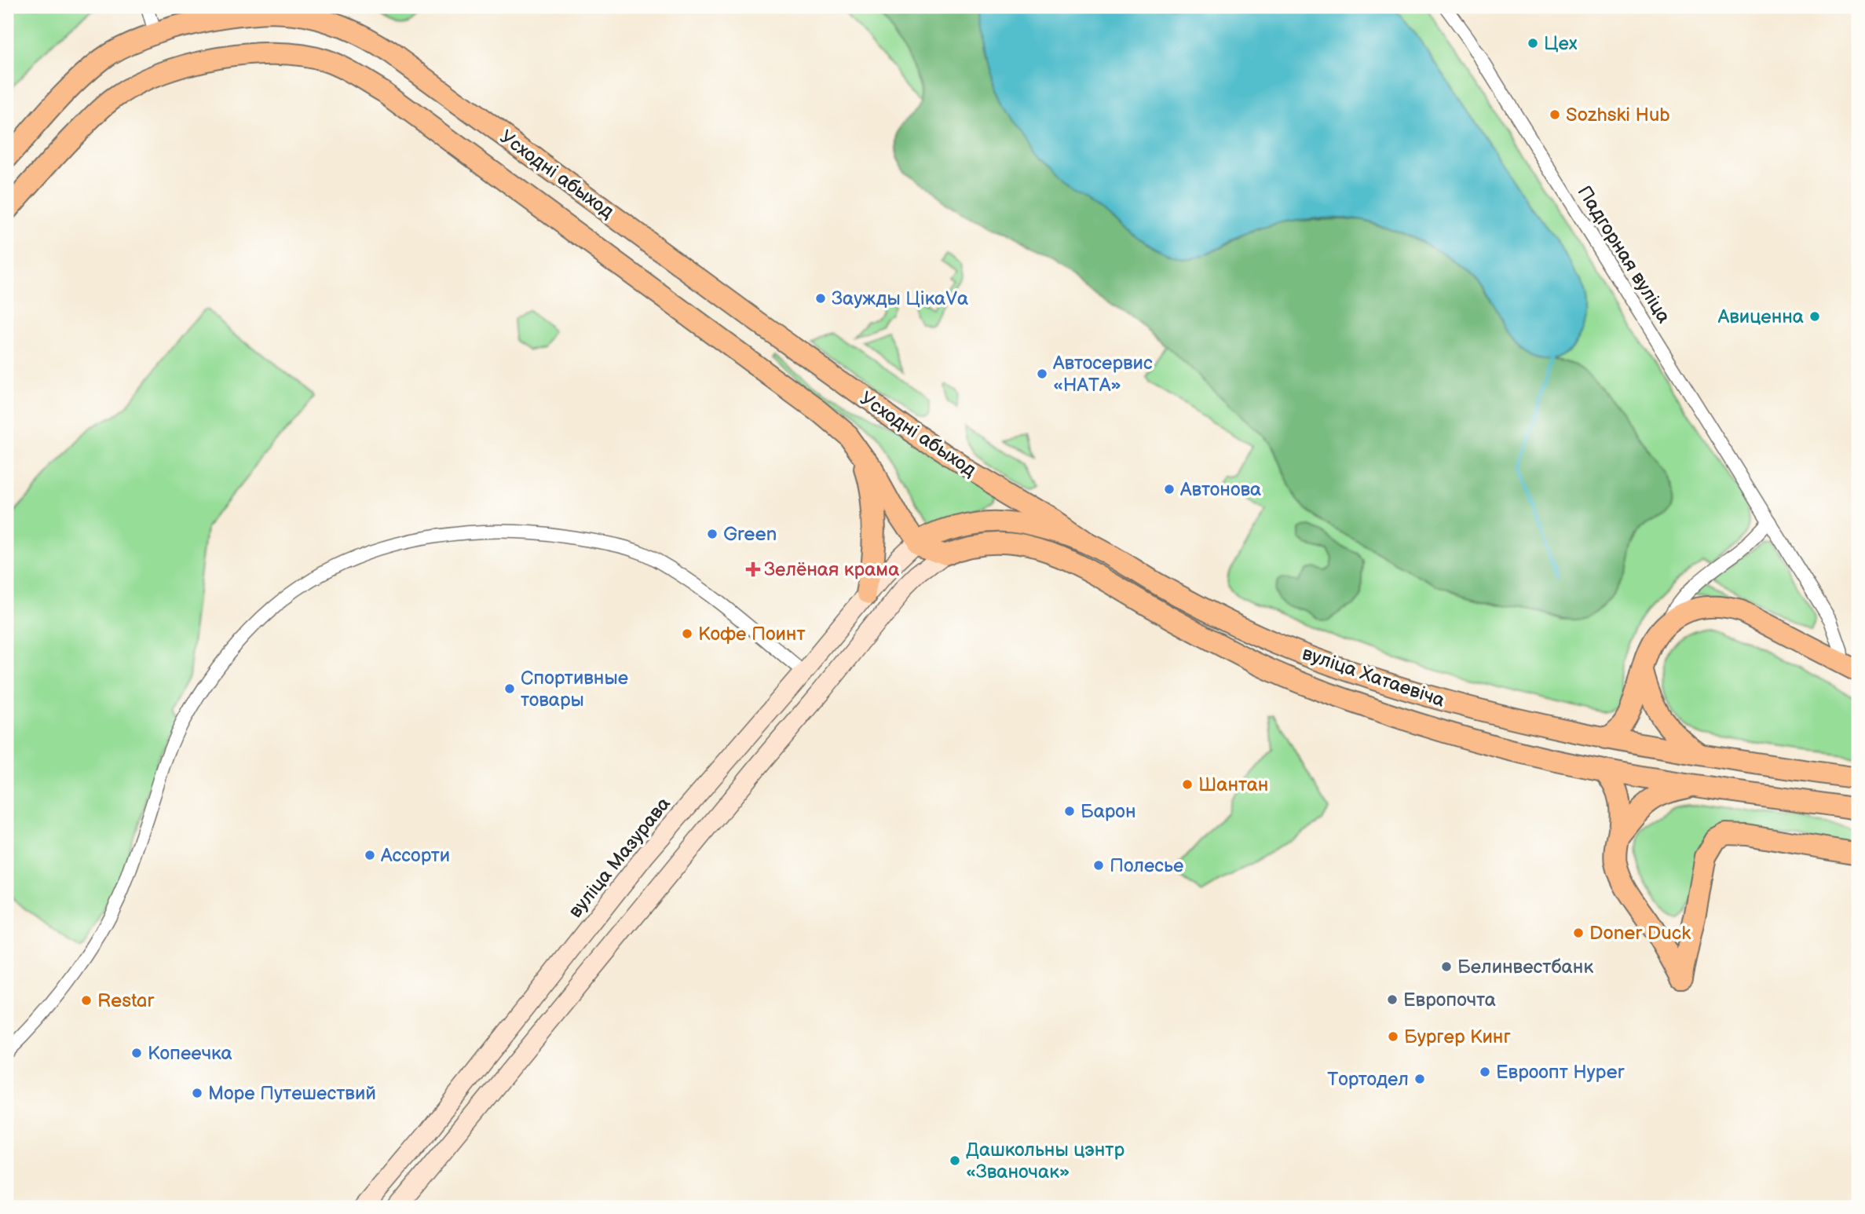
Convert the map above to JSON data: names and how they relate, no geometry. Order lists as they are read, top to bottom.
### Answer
{
  "streets": {
    "main road": ["Усходні абыход", "вуліца Хатаевіча", "вуліца Мазурава"],
    "street": ["Падгорная вуліца"]
  },
  "crossings": [
    ["Усходні абыход", "вуліца Хатаевіча"],
    ["Усходні абыход", "вуліца Мазурава"],
    ["вуліца Хатаевіча", "вуліца Мазурава"]
  ],
  "places": {
    "other": [
      "Цех",
      "Sozhski Hub",
      "Заужды ЦікаVа",
      "Авиценна",
      "Автосервис «НАТА»",
      "Автонова",
      "Green",
      "Кофе Поинт",
      "Спортивные товары",
      "Шантан",
      "Барон",
      "Ассорти",
      "Полесье",
      "Doner Duck",
      "Белинвестбанк",
      "Европочта",
      "Restar",
      "Бургер Кинг",
      "Копеечка",
      "Евроопт Hyper",
      "Тортодел",
      "Море Путешествий",
      "Дашкольны цэнтр «Званочак»"
    ],
    "health": ["Зелёная крама"]
  }
}
